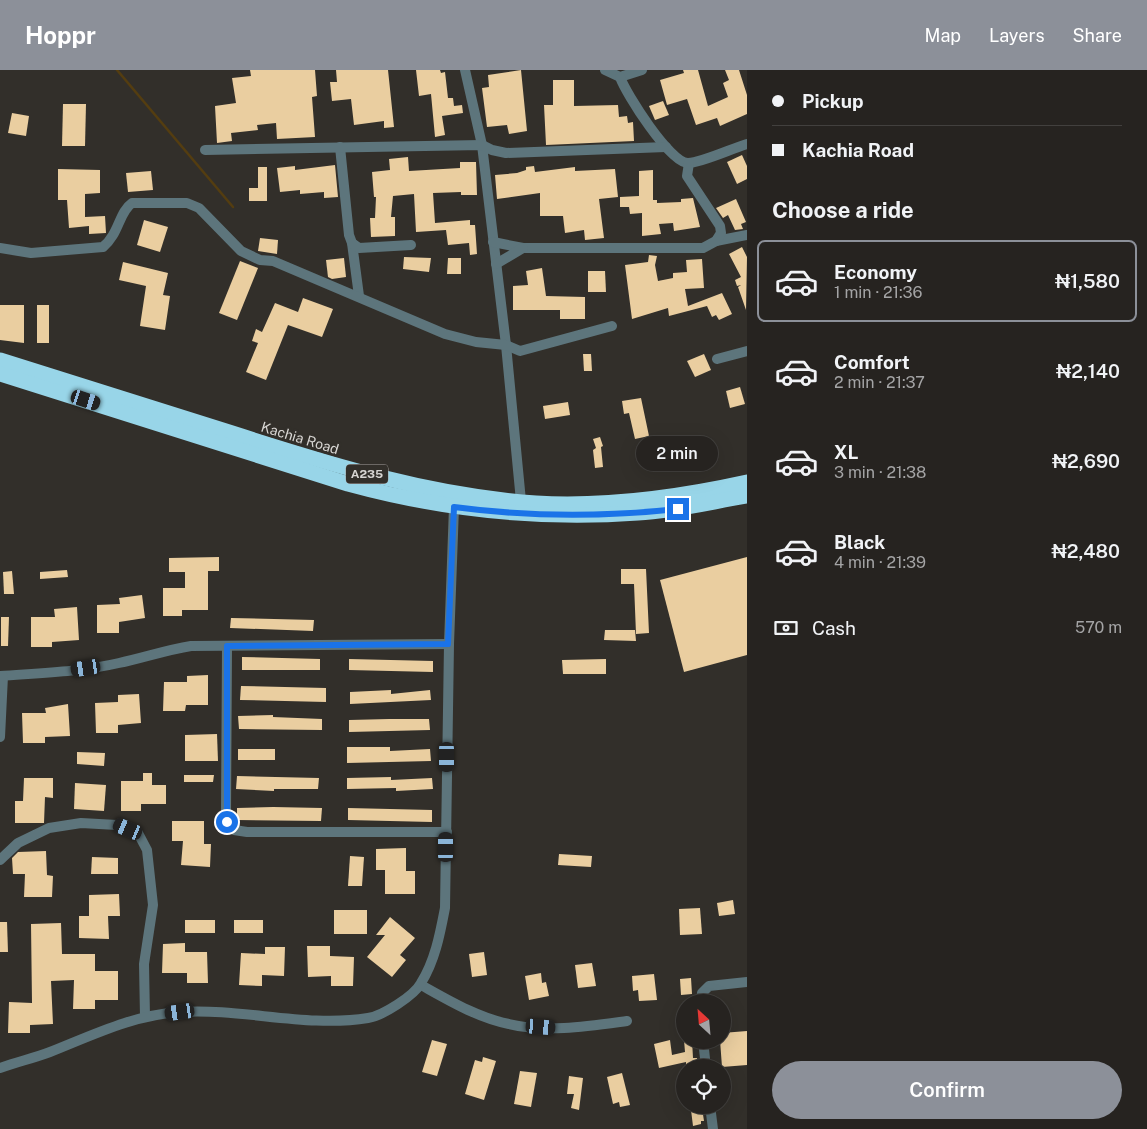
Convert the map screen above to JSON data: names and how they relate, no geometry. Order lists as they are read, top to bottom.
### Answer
{
  "streets": {
    "highway": ["Kachia Road", "A235"]
  },
  "north": "top left",
  "page": {
    "header": "Hoppr",
    "nav": ["Map", "Layers", "Share"],
    "banner": ["Pickup", "Kachia Road"],
    "heading": "Choose a ride",
    "list": [
      {
        "name": "Economy",
        "note": "1 min · 21:36",
        "value": "₦1,580"
      },
      {
        "name": "Comfort",
        "note": "2 min · 21:37",
        "value": "₦2,140"
      },
      {
        "name": "XL",
        "note": "3 min · 21:38",
        "value": "₦2,690"
      },
      {
        "name": "Black",
        "note": "4 min · 21:39",
        "value": "₦2,480"
      }
    ],
    "bubble": "2 min",
    "pay": ["Cash", "570 m"],
    "buttons": "Confirm"
  }
}
